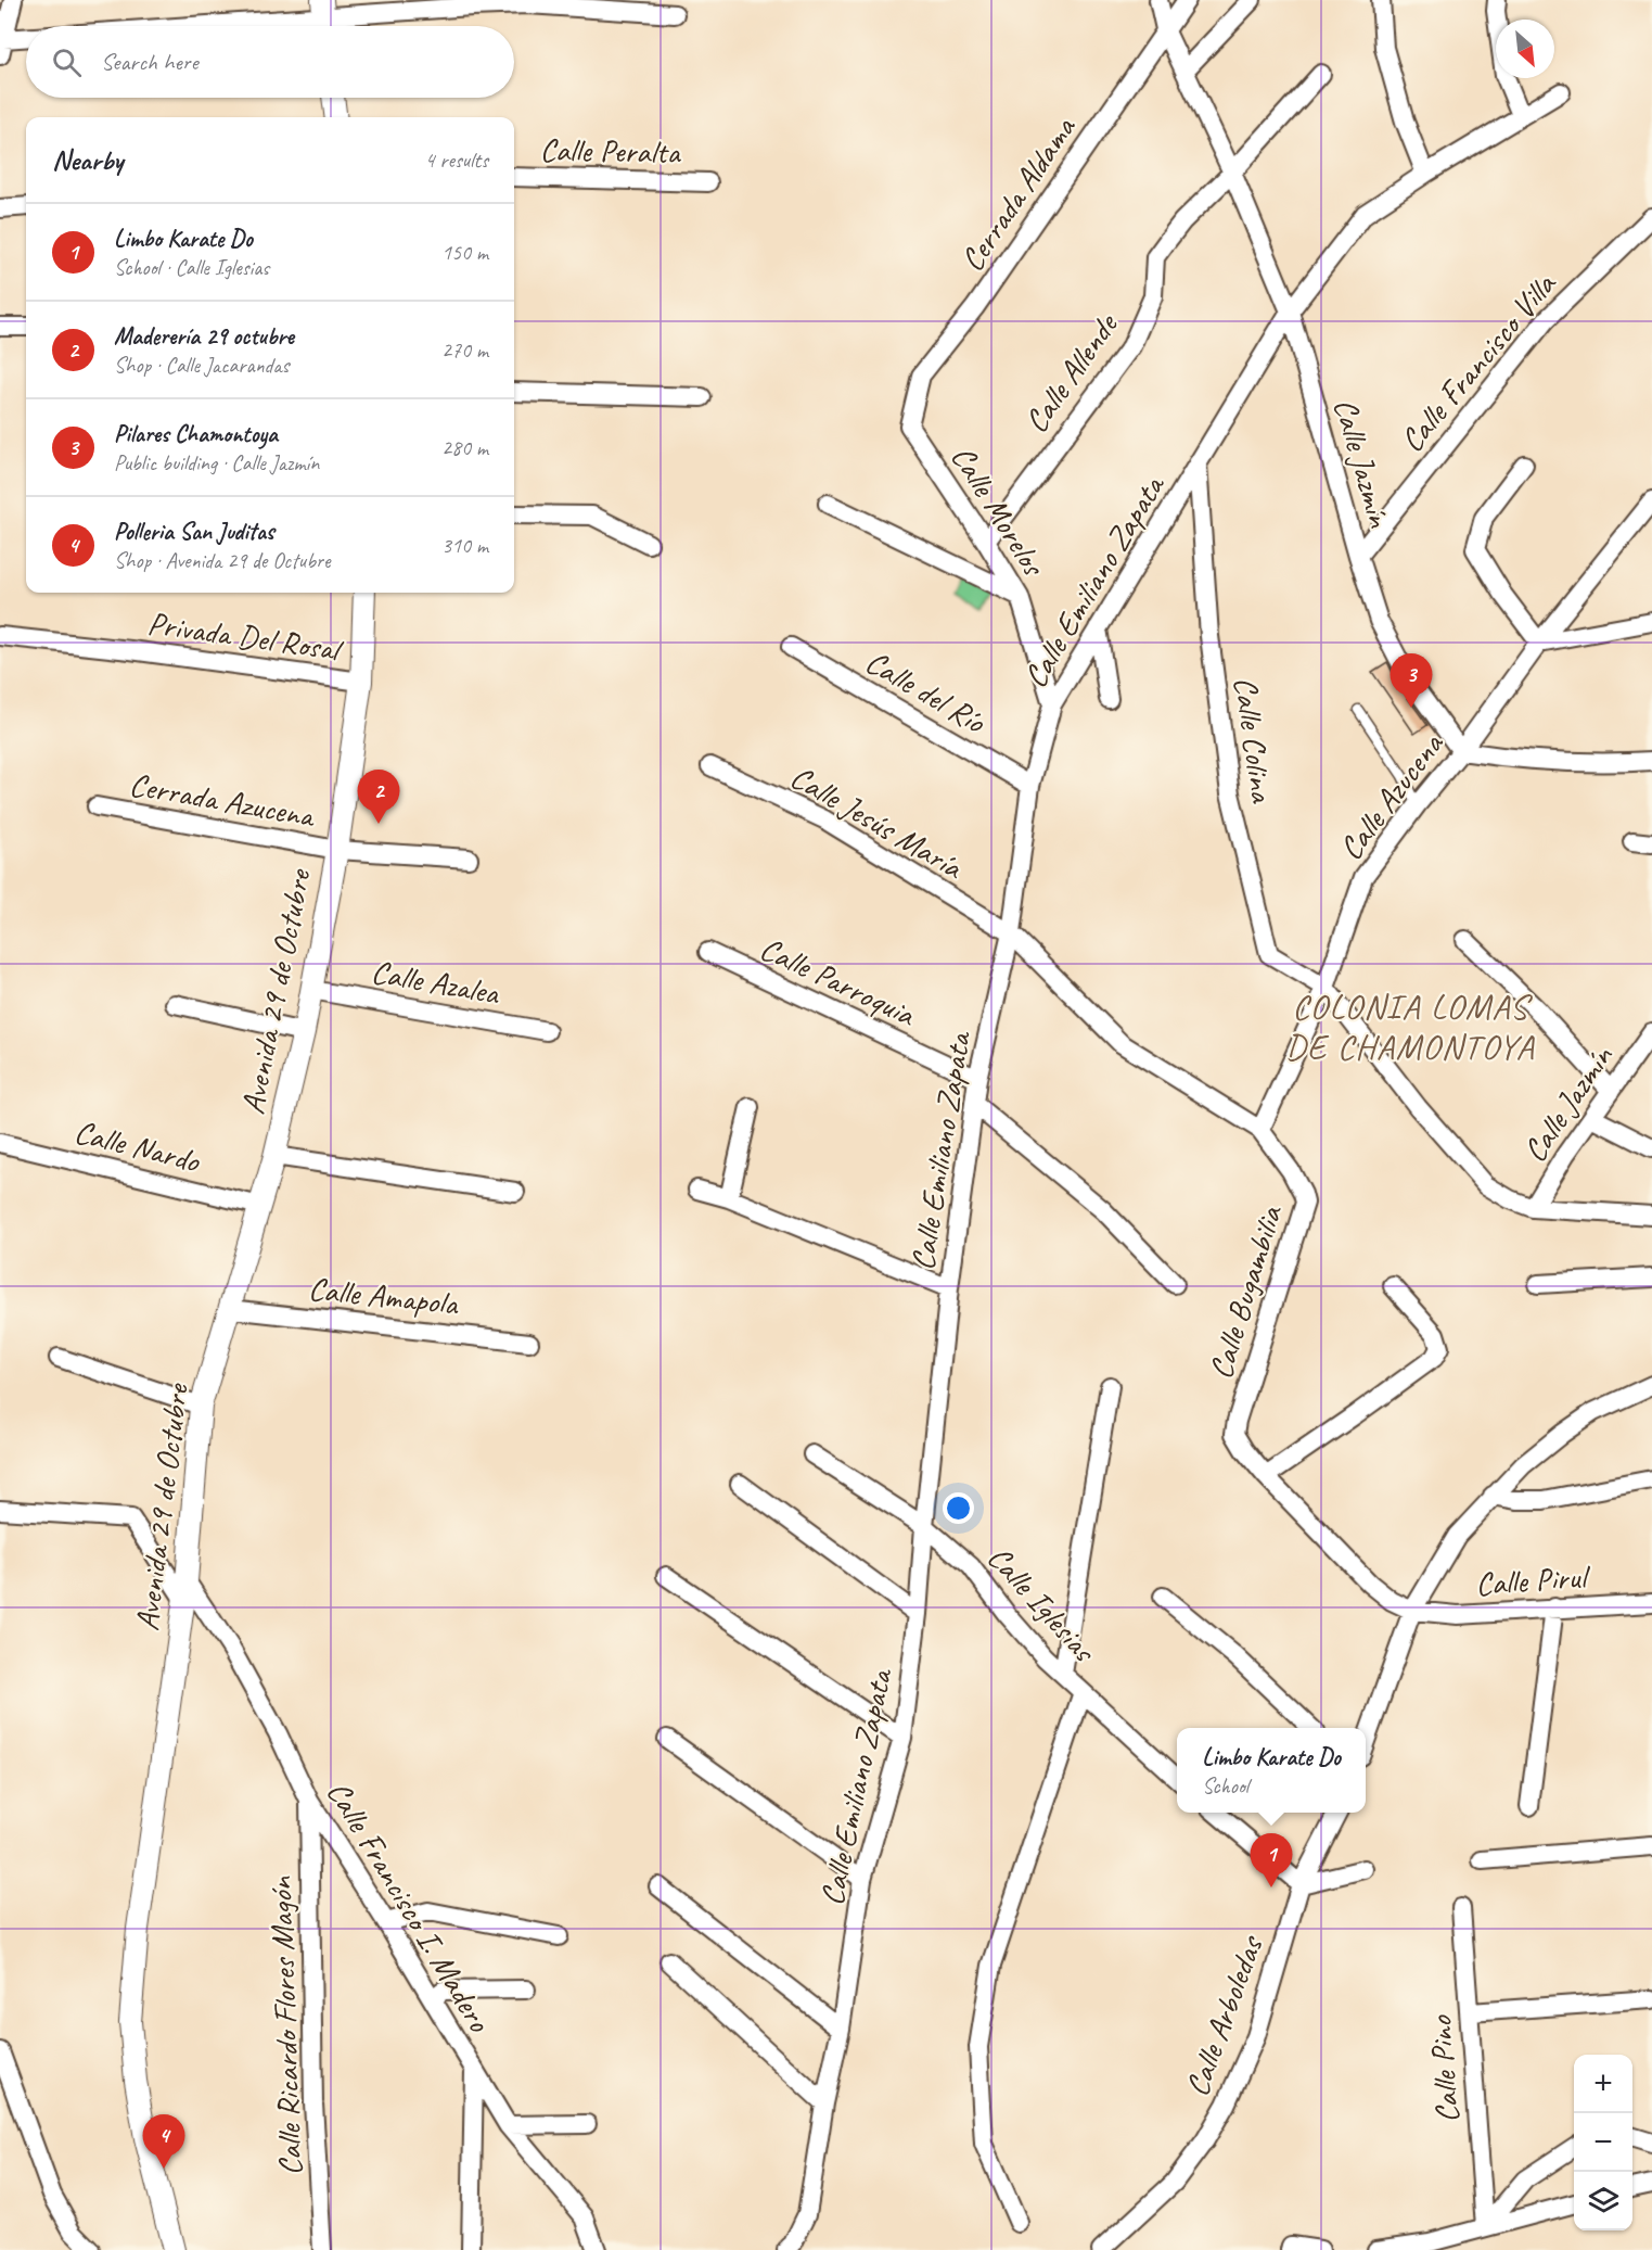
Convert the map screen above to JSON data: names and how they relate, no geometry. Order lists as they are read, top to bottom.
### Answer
{
  "streets": {
    "street": [
      "Calle Peralta",
      "Cerrada Aldama",
      "Calle Francisco Villa",
      "Calle Allende",
      "Calle Jazmín",
      "Calle Morelos",
      "Calle Emiliano Zapata",
      "Privada Del Rosal",
      "Calle del Río",
      "Calle Colina",
      "Calle Azucena",
      "Cerrada Azucena",
      "Calle Jesús María",
      "Calle Parroquia",
      "Calle Azalea",
      "Avenida 29 de Octubre",
      "Calle Nardo",
      "Calle Bugambilia",
      "Calle Amapola",
      "Calle Pirul",
      "Calle Iglesias",
      "Calle Francisco I. Madero",
      "Calle Arboledas",
      "Calle Ricardo Flores Magón",
      "Calle Pino"
    ]
  },
  "crossings": [
    ["Cerrada Aldama", "Calle Jazmín"],
    ["Cerrada Aldama", "Calle Morelos"],
    ["Calle Francisco Villa", "Calle Jazmín"],
    ["Calle Allende", "Calle Jazmín"],
    ["Calle Allende", "Calle Morelos"],
    ["Calle Jazmín", "Calle Emiliano Zapata"],
    ["Calle Jazmín", "Calle Azucena"],
    ["Calle Morelos", "Calle Emiliano Zapata"],
    ["Calle Emiliano Zapata", "Calle del Río"],
    ["Calle Emiliano Zapata", "Calle Colina"],
    ["Calle Emiliano Zapata", "Calle Jesús María"],
    ["Calle Emiliano Zapata", "Calle Parroquia"],
    ["Calle Emiliano Zapata", "Calle Bugambilia"],
    ["Calle Emiliano Zapata", "Calle Iglesias"],
    ["Privada Del Rosal", "Avenida 29 de Octubre"],
    ["Calle Colina", "Calle Azucena"],
    ["Calle Azucena", "Calle Bugambilia"],
    ["Cerrada Azucena", "Avenida 29 de Octubre"],
    ["Calle Jesús María", "Calle Bugambilia"],
    ["Calle Azalea", "Avenida 29 de Octubre"],
    ["Avenida 29 de Octubre", "Calle Nardo"],
    ["Avenida 29 de Octubre", "Calle Amapola"],
    ["Avenida 29 de Octubre", "Calle Francisco I. Madero"],
    ["Calle Bugambilia", "Calle Pirul"],
    ["Calle Francisco I. Madero", "Calle Ricardo Flores Magón"]
  ],
  "districts": ["COLONIA LOMAS DE CHAMONTOYA"],
  "north": "bottom right",
  "page": {
    "search": "Search here",
    "heading": ["Nearby", "4 results"],
    "list": [
      {
        "mark": "1",
        "name": "Limbo Karate Do",
        "note": "School · Calle Iglesias",
        "value": "150 m"
      },
      {
        "mark": "2",
        "name": "Maderería 29 octubre",
        "note": "Shop · Calle Jacarandas",
        "value": "270 m"
      },
      {
        "mark": "3",
        "name": "Pilares Chamontoya",
        "note": "Public building · Calle Jazmín",
        "value": "280 m"
      },
      {
        "mark": "4",
        "name": "Polleria San Juditas",
        "note": "Shop · Avenida 29 de Octubre",
        "value": "310 m"
      }
    ],
    "pins": [
      "3",
      "2",
      "1",
      "4"
    ],
    "popup": ["Limbo Karate Do", "School"],
    "map_buttons": ["+", "−"]
  }
}
